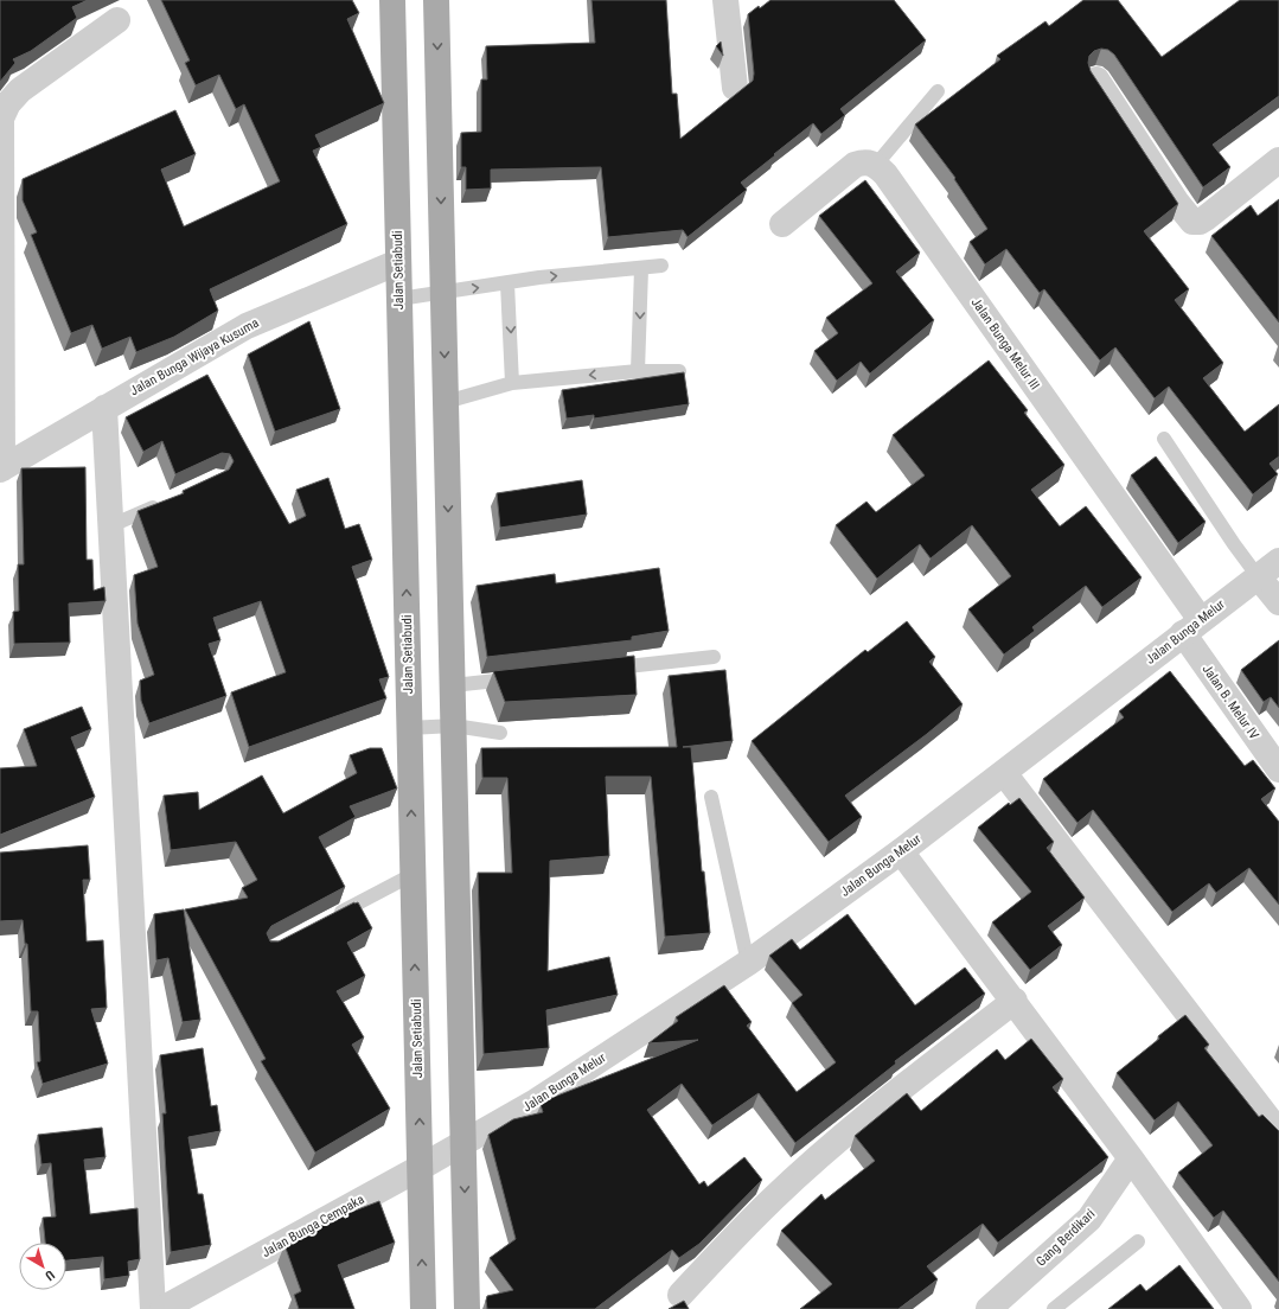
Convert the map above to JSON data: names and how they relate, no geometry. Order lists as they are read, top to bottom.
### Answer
{
  "streets": {
    "main road": ["Jalan Setiabudi"],
    "street": [
      "Jalan Bunga Melur III",
      "Jalan Bunga Wijaya Kusuma",
      "Jalan Bunga Melur",
      "Jalan B. Melur IV",
      "Jalan Bunga Cempaka",
      "Gang Berdikari"
    ]
  },
  "crossings": [
    ["Jalan Setiabudi", "Jalan Bunga Wijaya Kusuma"],
    ["Jalan Setiabudi", "Jalan Bunga Cempaka"],
    ["Jalan Bunga Melur III", "Jalan Bunga Melur"],
    ["Jalan Bunga Melur III", "Jalan B. Melur IV"],
    ["Jalan Bunga Melur", "Jalan B. Melur IV"],
    ["Jalan Bunga Melur", "Jalan Bunga Cempaka"]
  ],
  "north": "bottom right"
}
